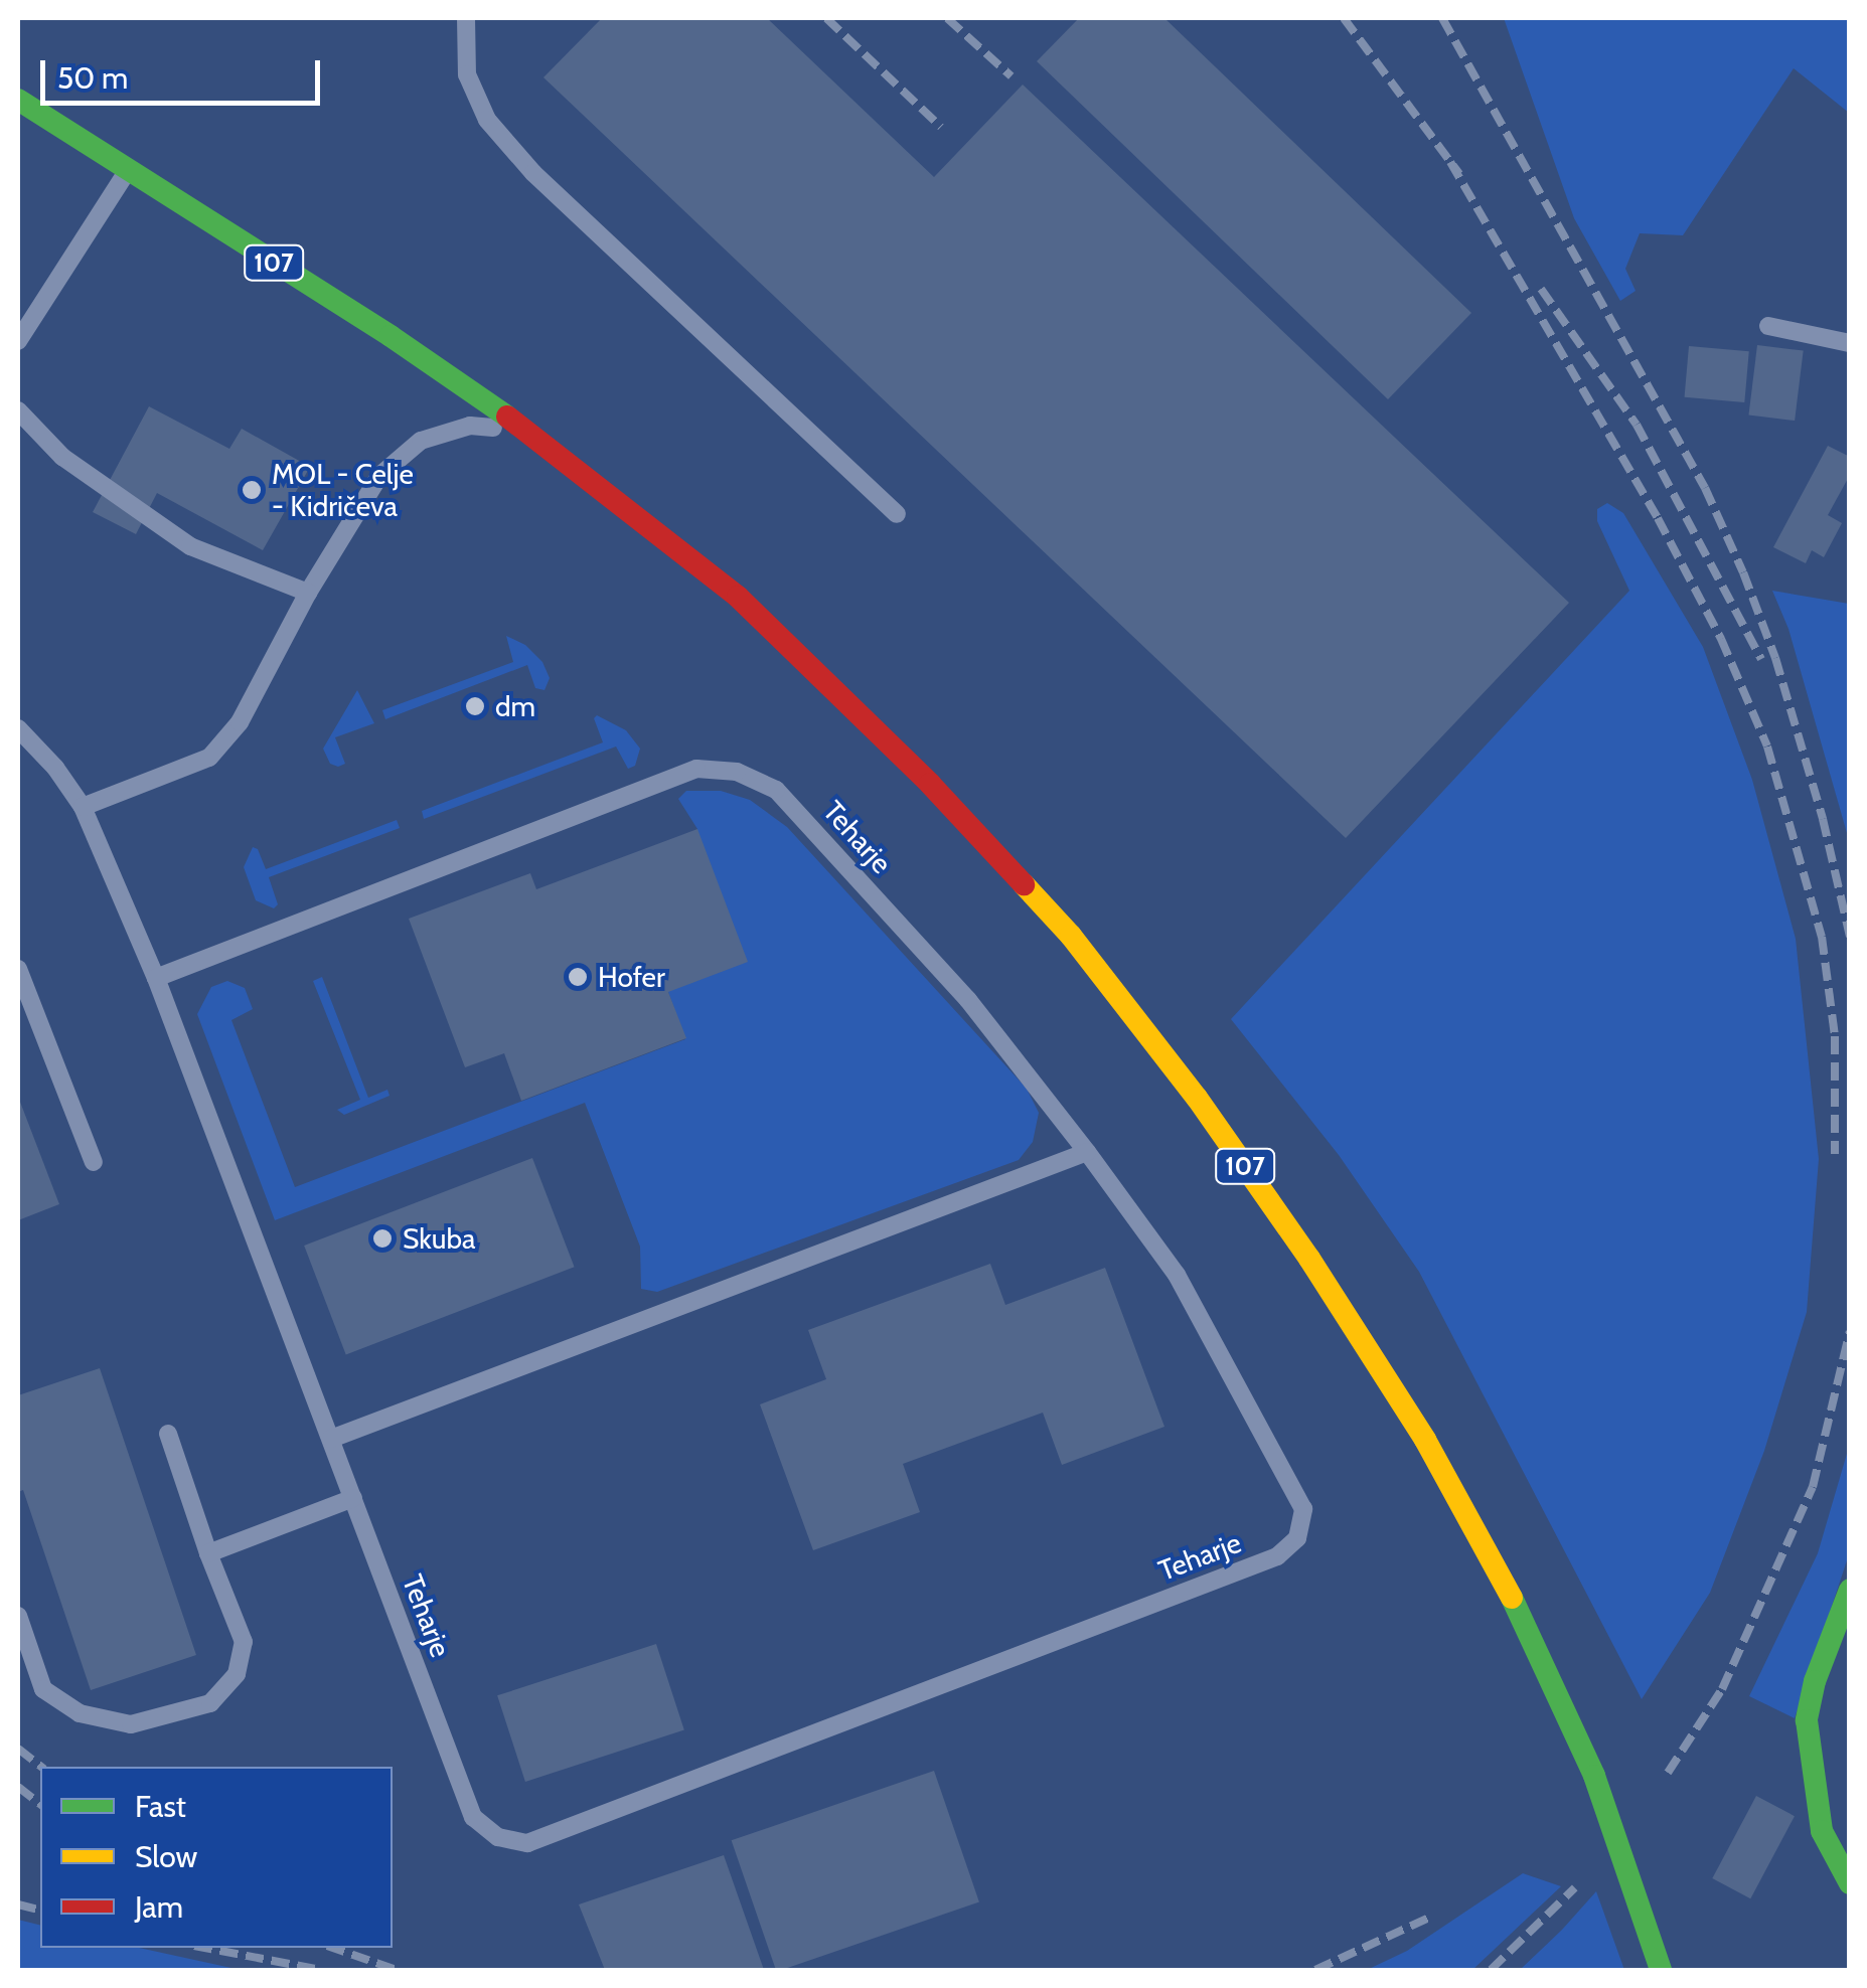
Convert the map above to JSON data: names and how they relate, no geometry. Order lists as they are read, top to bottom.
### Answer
{
  "streets": {
    "main road": ["107"],
    "lane": ["Teharje"]
  },
  "places": [
    "MOL - Celje - Kidričeva",
    "dm",
    "Hofer",
    "Skuba"
  ],
  "legend": ["Fast", "Slow", "Jam"],
  "scale_bar": "50 m"
}
